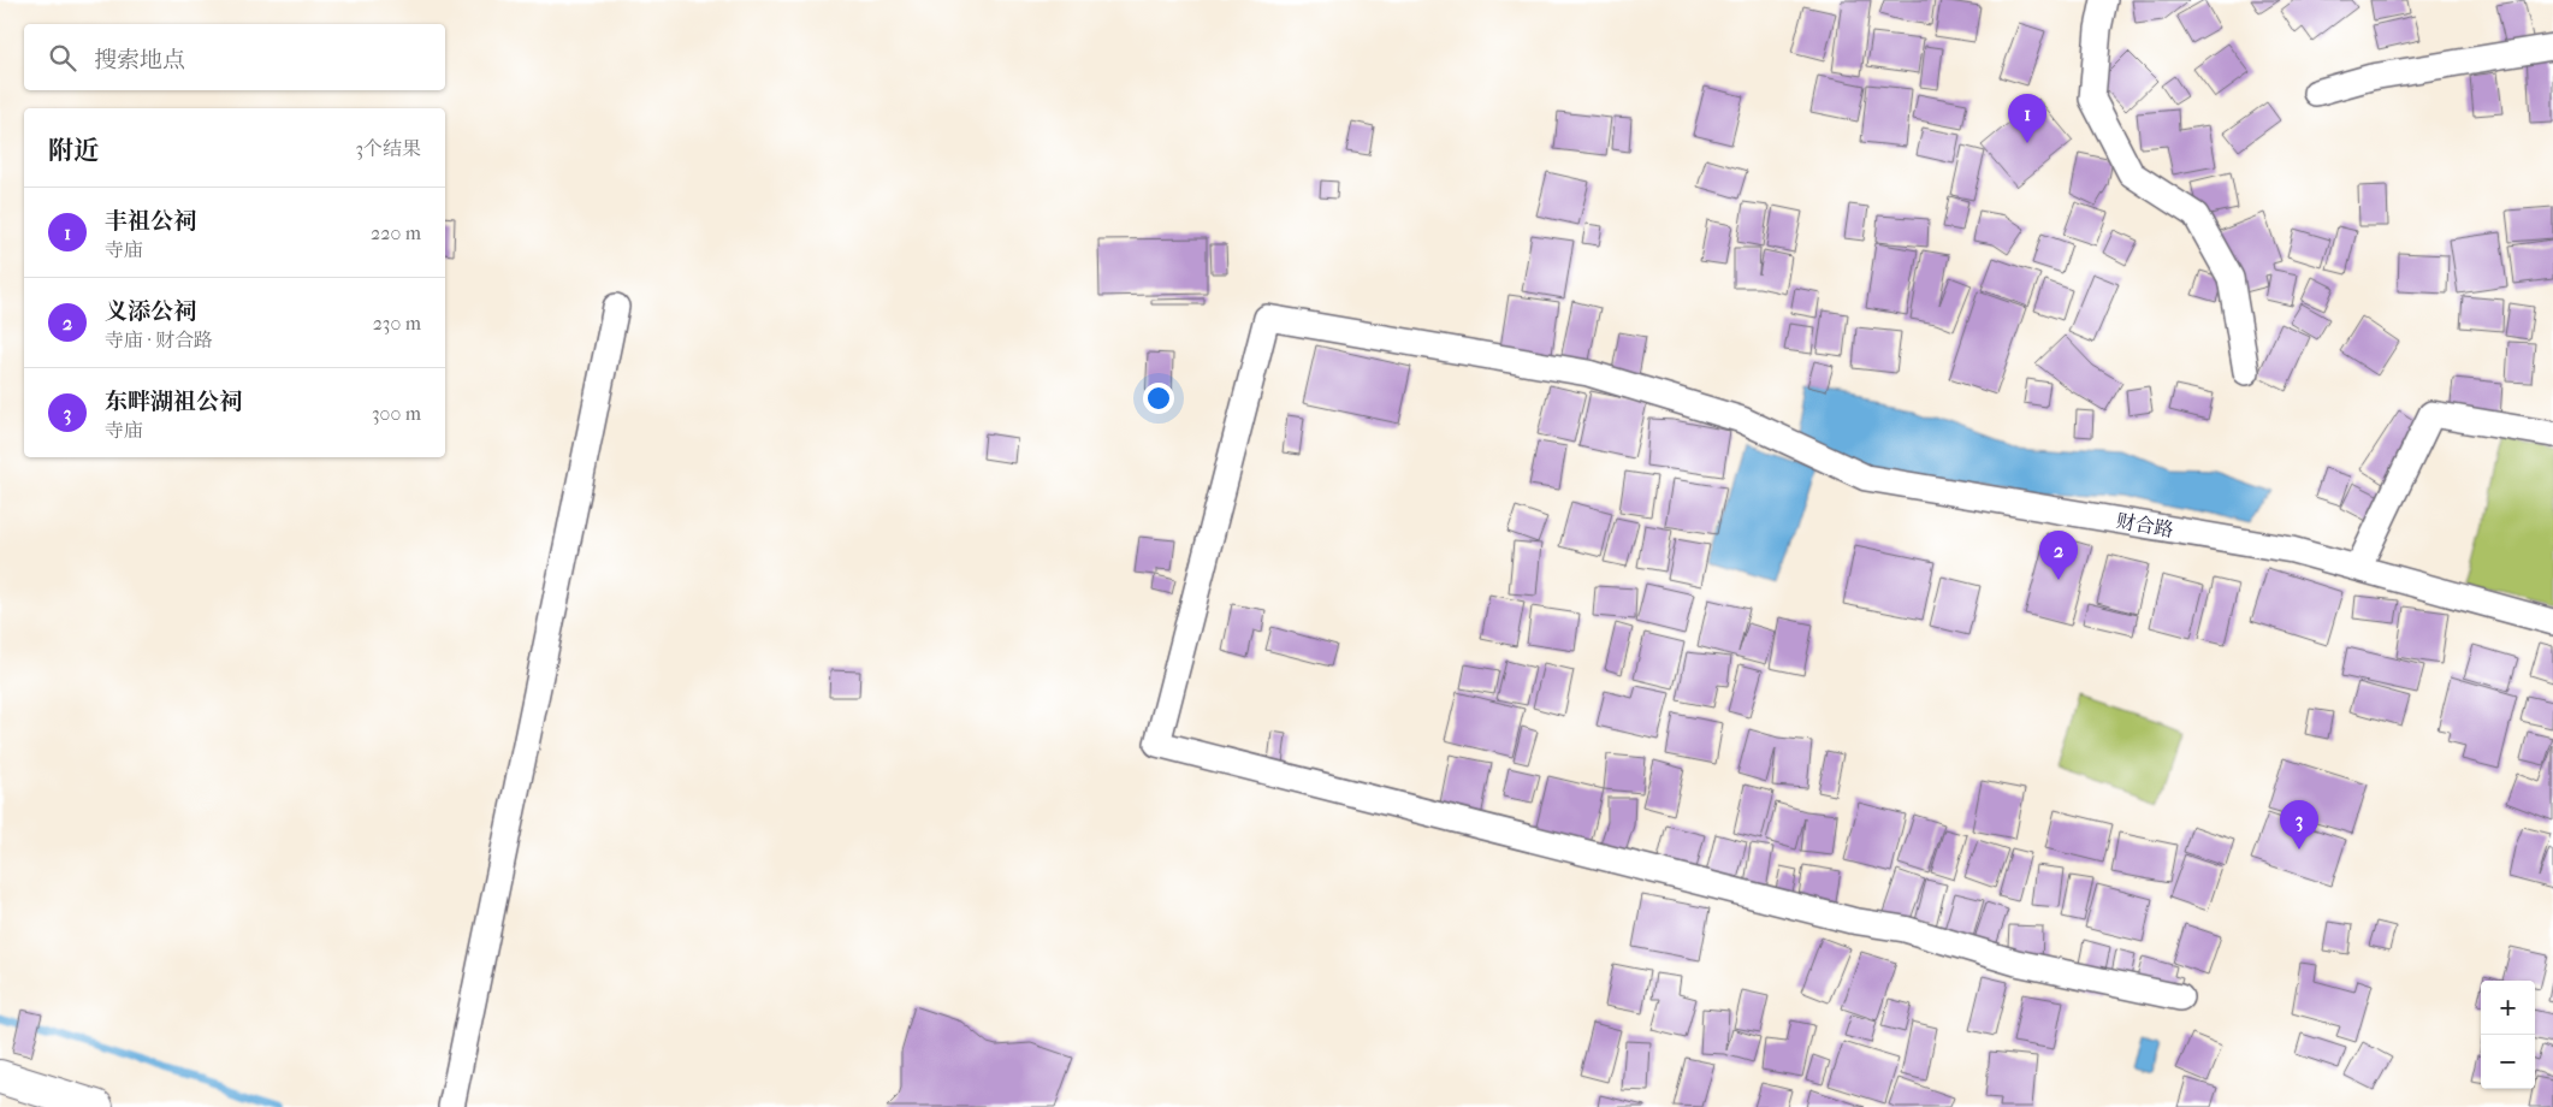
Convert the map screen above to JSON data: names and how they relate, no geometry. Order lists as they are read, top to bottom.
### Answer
{
  "streets": {
    "street": ["财合路"]
  },
  "page": {
    "search": "搜索地点",
    "pins": ["1", "2", "3"],
    "heading": ["附近", "3个结果"],
    "list": [
      {
        "mark": "1",
        "name": "丰祖公祠",
        "note": "寺庙",
        "value": "220 m"
      },
      {
        "mark": "2",
        "name": "义添公祠",
        "note": "寺庙 · 财合路",
        "value": "230 m"
      },
      {
        "mark": "3",
        "name": "东畔湖祖公祠",
        "note": "寺庙",
        "value": "300 m"
      }
    ],
    "map_buttons": ["+", "−"]
  }
}
